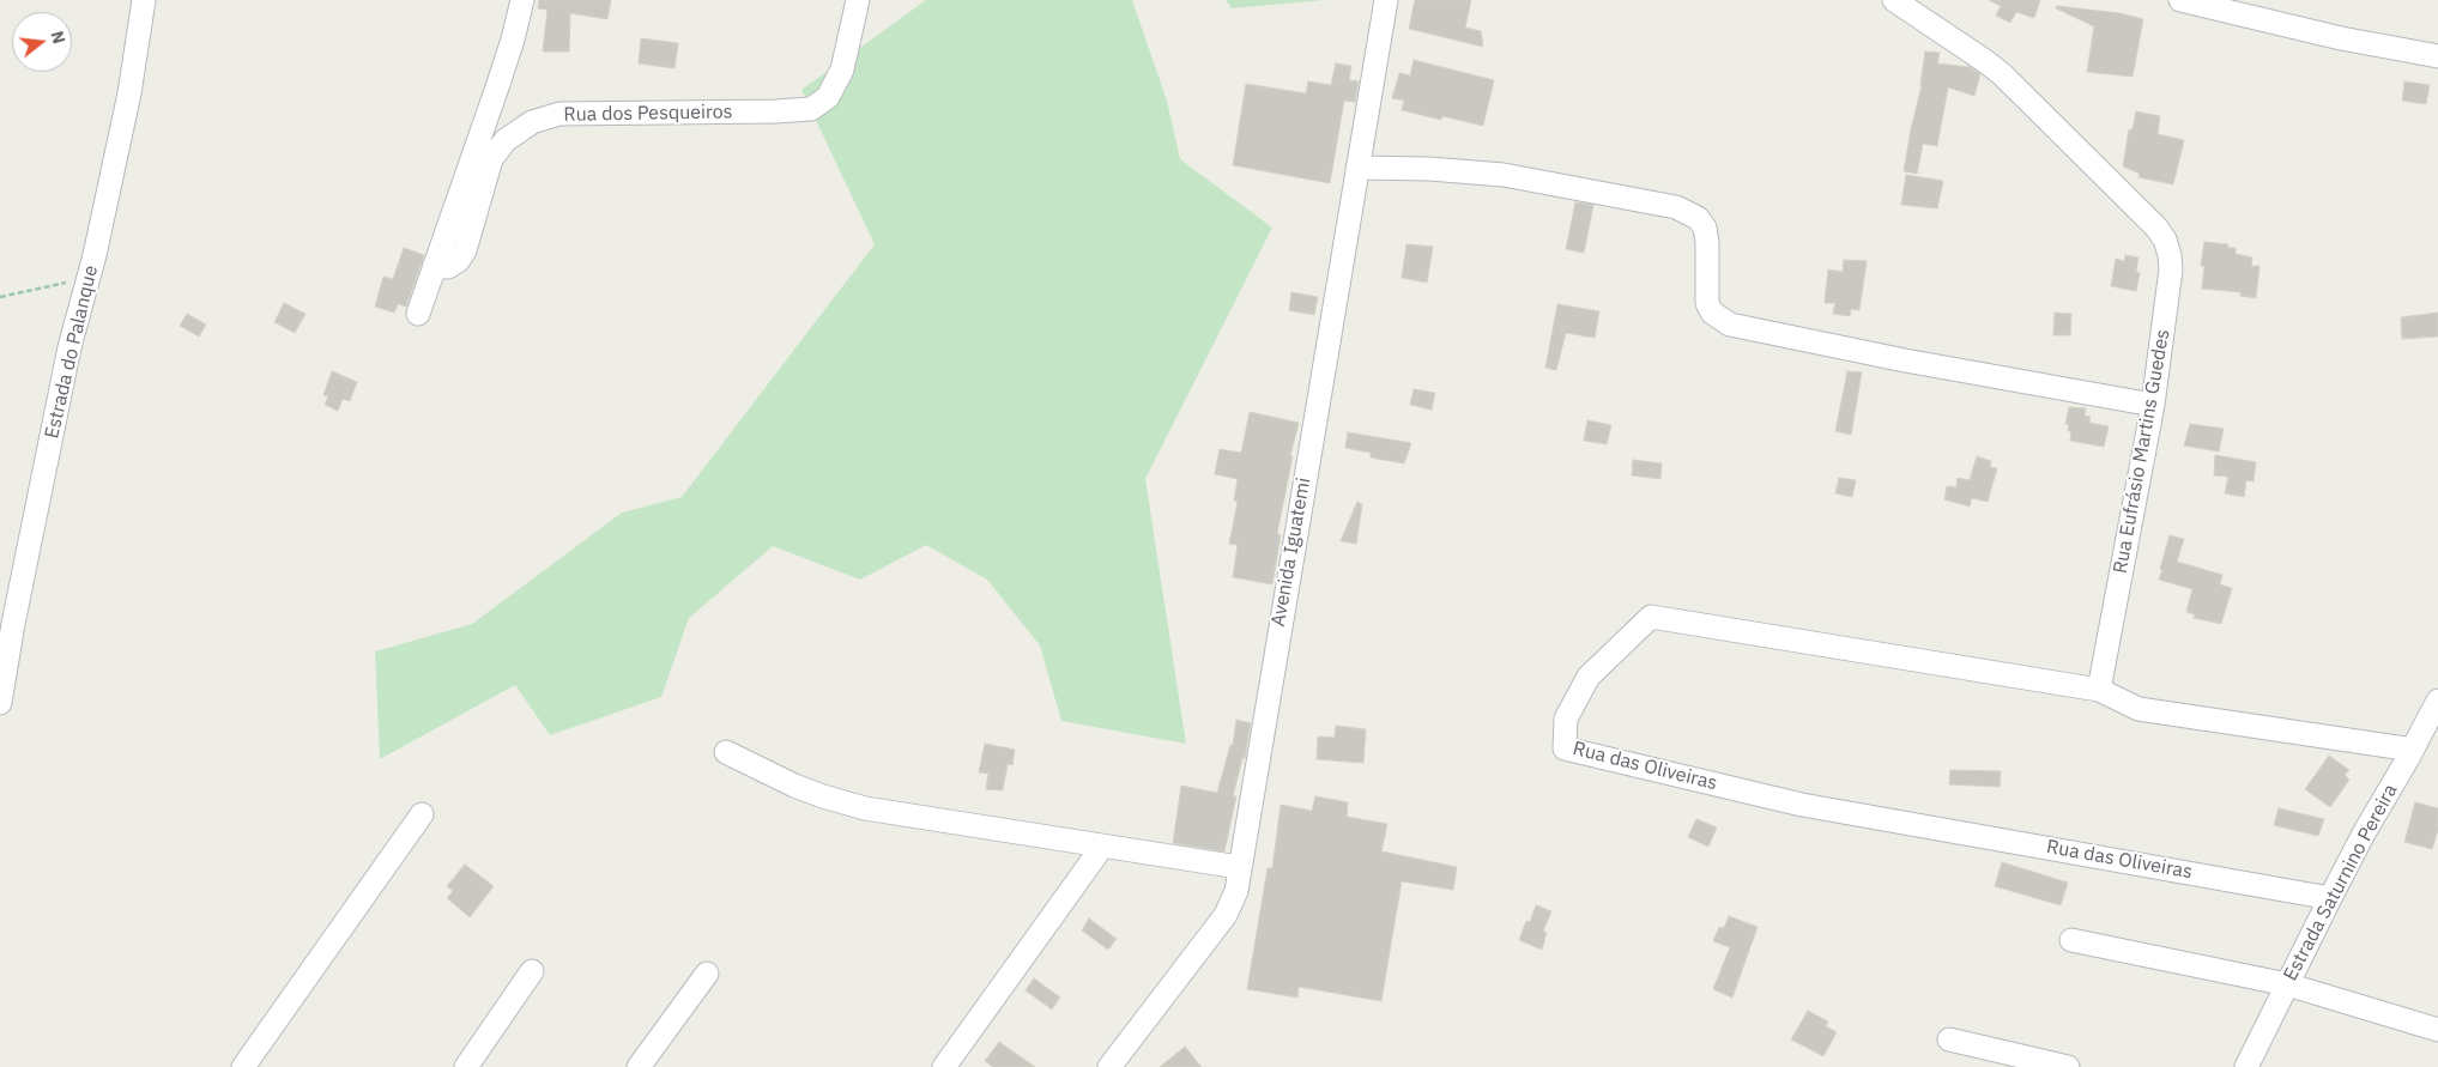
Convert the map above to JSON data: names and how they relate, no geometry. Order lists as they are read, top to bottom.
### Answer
{
  "streets": {
    "street": [
      "Rua dos Pesqueiros",
      "Estrada do Palanque",
      "Rua Eufrásio Martins Guedes",
      "Avenida Iguatemi",
      "Rua das Oliveiras",
      "Estrada Saturnino Pereira"
    ]
  },
  "crossings": [
    ["Rua Eufrásio Martins Guedes", "Rua das Oliveiras"],
    ["Rua das Oliveiras", "Estrada Saturnino Pereira"]
  ],
  "north": "right"
}
